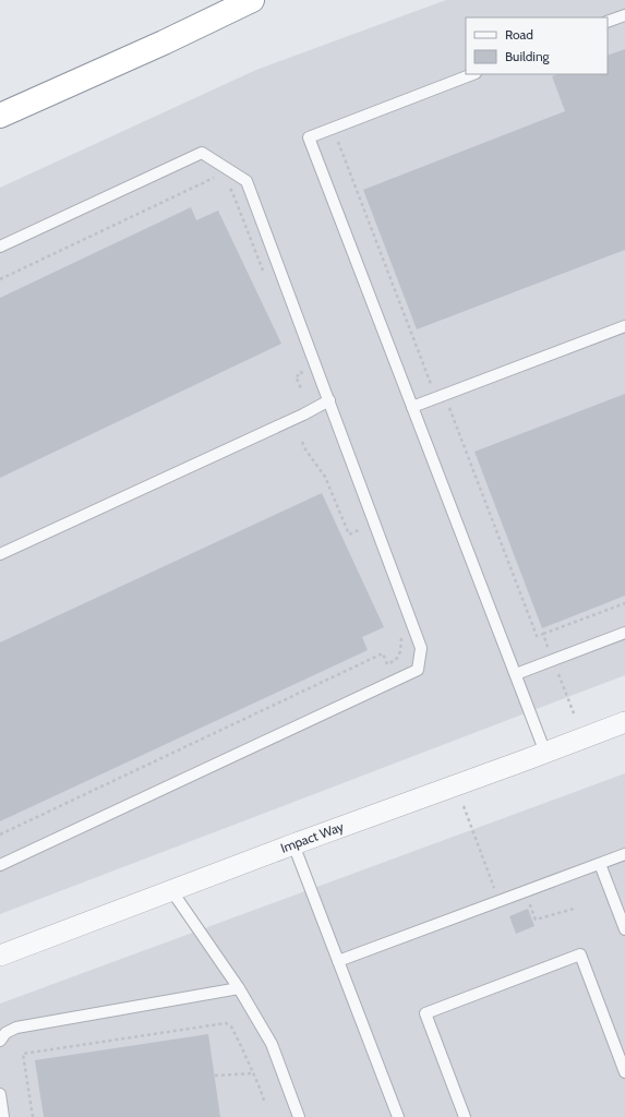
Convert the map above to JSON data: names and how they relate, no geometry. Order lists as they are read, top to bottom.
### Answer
{
  "streets": {
    "street": ["Impact Way"]
  },
  "legend": ["Road", "Building"]
}
